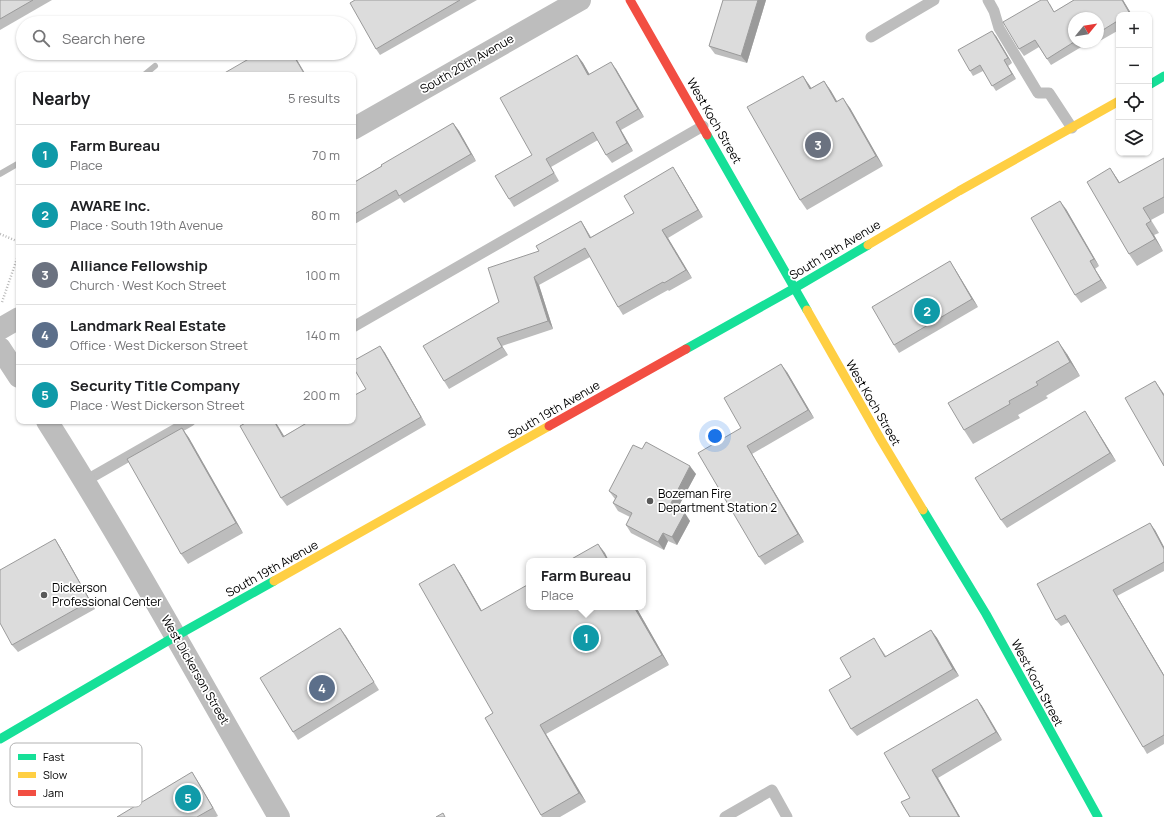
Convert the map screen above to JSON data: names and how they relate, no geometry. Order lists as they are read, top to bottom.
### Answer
{
  "streets": {
    "main road": ["West Koch Street", "South 19th Avenue"],
    "street": ["South 20th Avenue", "West Dickerson Street"]
  },
  "crossings": [
    ["West Koch Street", "South 19th Avenue"],
    ["South 19th Avenue", "West Dickerson Street"]
  ],
  "places": ["Bozeman Fire Department Station 2", "Dickerson Professional Center"],
  "legend": ["Fast", "Slow", "Jam"],
  "north": "top right",
  "page": {
    "map_buttons": ["+", "−"],
    "search": "Search here",
    "heading": ["Nearby", "5 results"],
    "list": [
      {
        "mark": "1",
        "name": "Farm Bureau",
        "note": "Place",
        "value": "70 m"
      },
      {
        "mark": "2",
        "name": "AWARE Inc.",
        "note": "Place · South 19th Avenue",
        "value": "80 m"
      },
      {
        "mark": "3",
        "name": "Alliance Fellowship",
        "note": "Church · West Koch Street",
        "value": "100 m"
      },
      {
        "mark": "4",
        "name": "Landmark Real Estate",
        "note": "Office · West Dickerson Street",
        "value": "140 m"
      },
      {
        "mark": "5",
        "name": "Security Title Company",
        "note": "Place · West Dickerson Street",
        "value": "200 m"
      }
    ],
    "pins": [
      "3",
      "2",
      "1",
      "4",
      "5"
    ],
    "popup": ["Farm Bureau", "Place"]
  }
}
